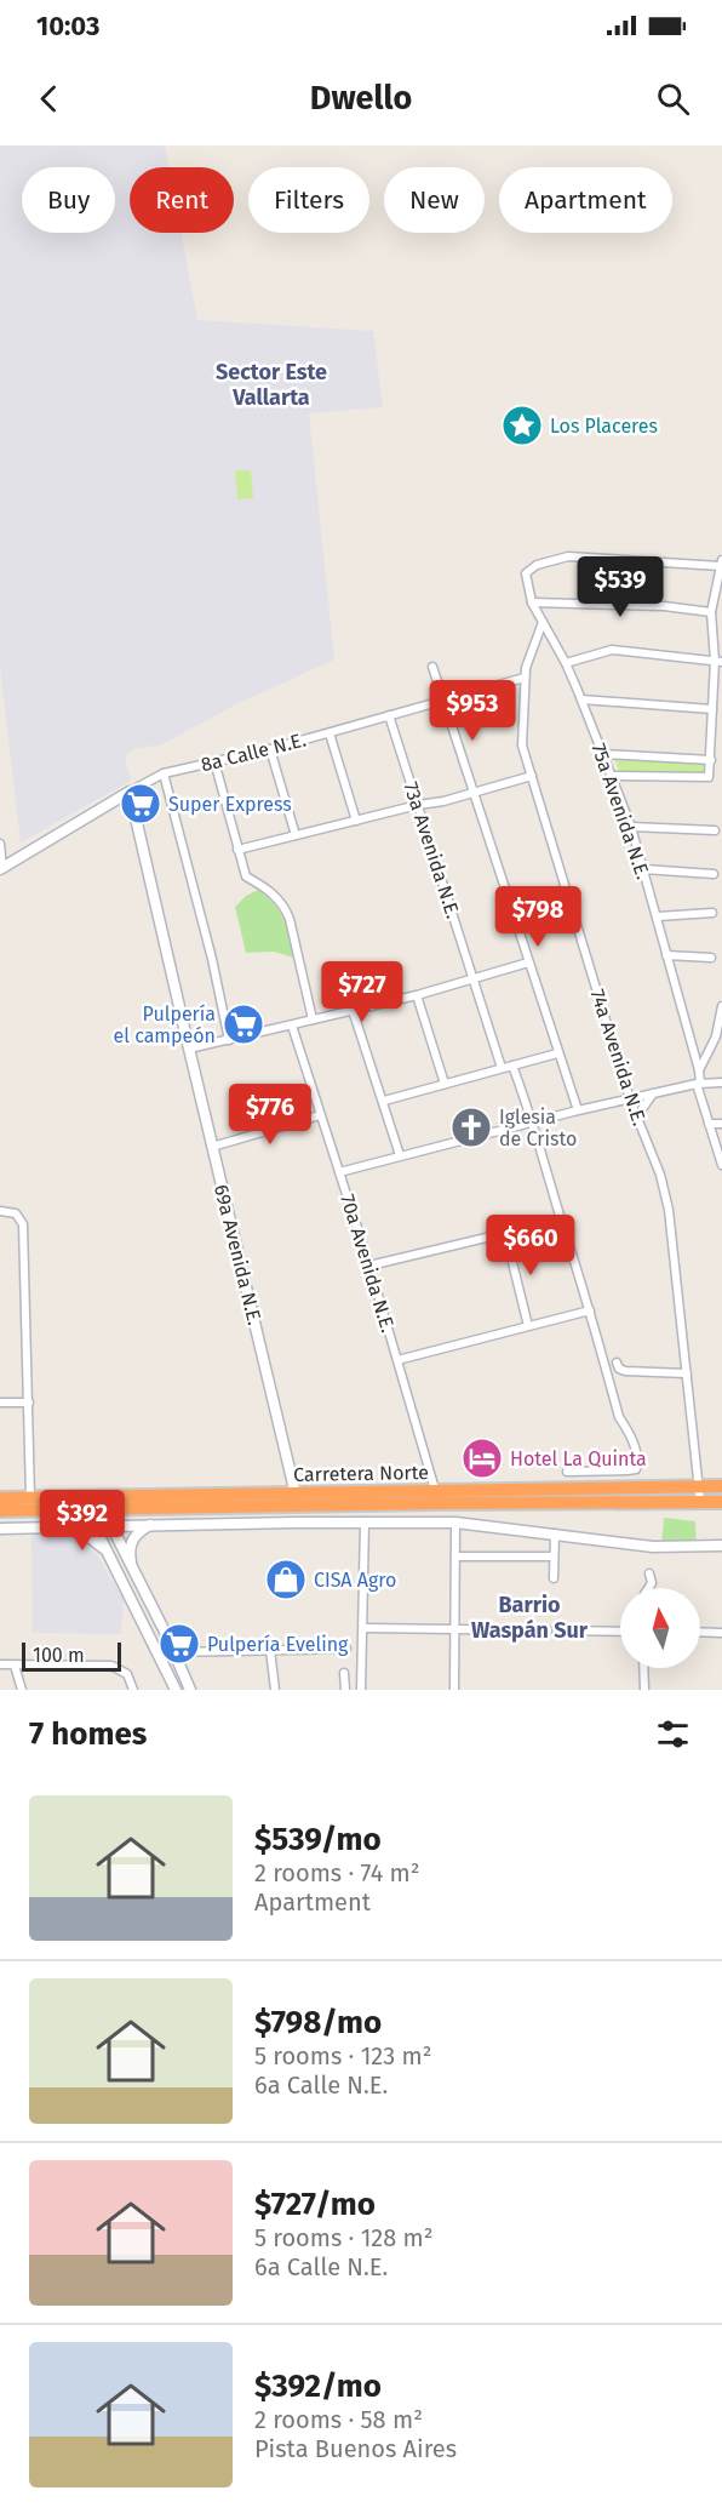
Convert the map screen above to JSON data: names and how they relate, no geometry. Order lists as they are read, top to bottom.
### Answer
{
  "streets": {
    "highway": ["Carretera Norte"],
    "street": [
      "8a Calle N.E.",
      "75a Avenida N.E.",
      "73a Avenida N.E.",
      "74a Avenida N.E.",
      "69a Avenida N.E.",
      "70a Avenida N.E."
    ]
  },
  "crossings": [
    ["8a Calle N.E.", "73a Avenida N.E."],
    ["8a Calle N.E.", "74a Avenida N.E."],
    ["8a Calle N.E.", "69a Avenida N.E."],
    ["75a Avenida N.E.", "74a Avenida N.E."],
    ["74a Avenida N.E.", "Carretera Norte"],
    ["69a Avenida N.E.", "Carretera Norte"],
    ["70a Avenida N.E.", "Carretera Norte"]
  ],
  "districts": ["Sector Este Vallarta", "Barrio Waspán Sur"],
  "places": {
    "place": ["Los Placeres"],
    "supermarket": ["Super Express", "Pulpería el campeón", "Pulpería Eveling"],
    "church": ["Iglesia de Cristo"],
    "hotel": ["Hotel La Quinta"],
    "shop": ["CISA Agro"]
  },
  "scale_bar": "100 m",
  "north": "top",
  "page": {
    "status": "10:03",
    "header": "Dwello",
    "chip": [
      "Buy",
      "Rent",
      "Filters",
      "New",
      "Apartment"
    ],
    "price": [
      "$539",
      "$953",
      "$798",
      "$727",
      "$776",
      "$660",
      "$392"
    ],
    "scale": "100 m",
    "heading": "7 homes",
    "list": [
      {
        "name": "$539/mo",
        "note": "2 rooms · 74 m² · Apartment"
      },
      {
        "name": "$798/mo",
        "note": "5 rooms · 123 m² · 6a Calle N.E."
      },
      {
        "name": "$727/mo",
        "note": "5 rooms · 128 m² · 6a Calle N.E."
      },
      {
        "name": "$392/mo",
        "note": "2 rooms · 58 m² · Pista Buenos Aires"
      }
    ]
  }
}
